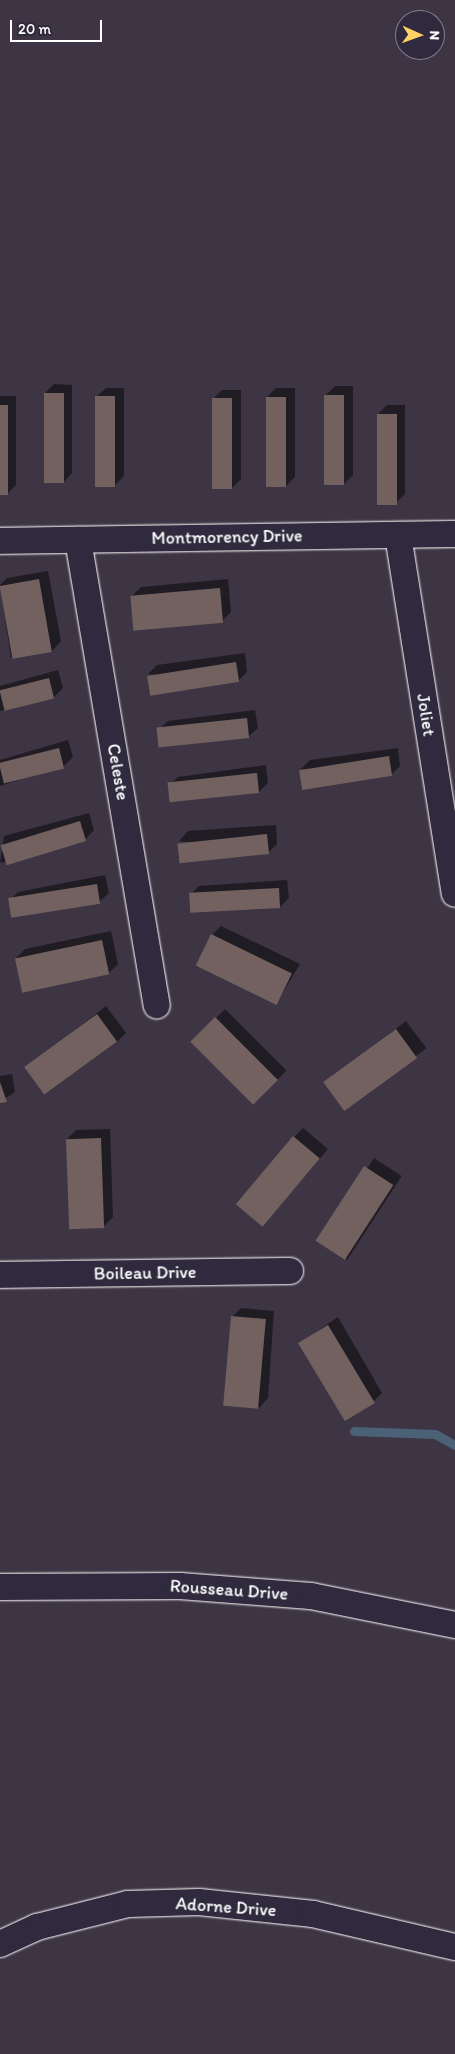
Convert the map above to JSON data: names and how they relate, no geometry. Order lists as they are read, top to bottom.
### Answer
{
  "streets": {
    "street": [
      "Montmorency Drive",
      "Joliet",
      "Celeste",
      "Boileau Drive",
      "Rousseau Drive",
      "Adorne Drive"
    ]
  },
  "crossings": [
    ["Montmorency Drive", "Joliet"],
    ["Montmorency Drive", "Celeste"]
  ],
  "scale_bar": "20 m",
  "north": "right"
}
